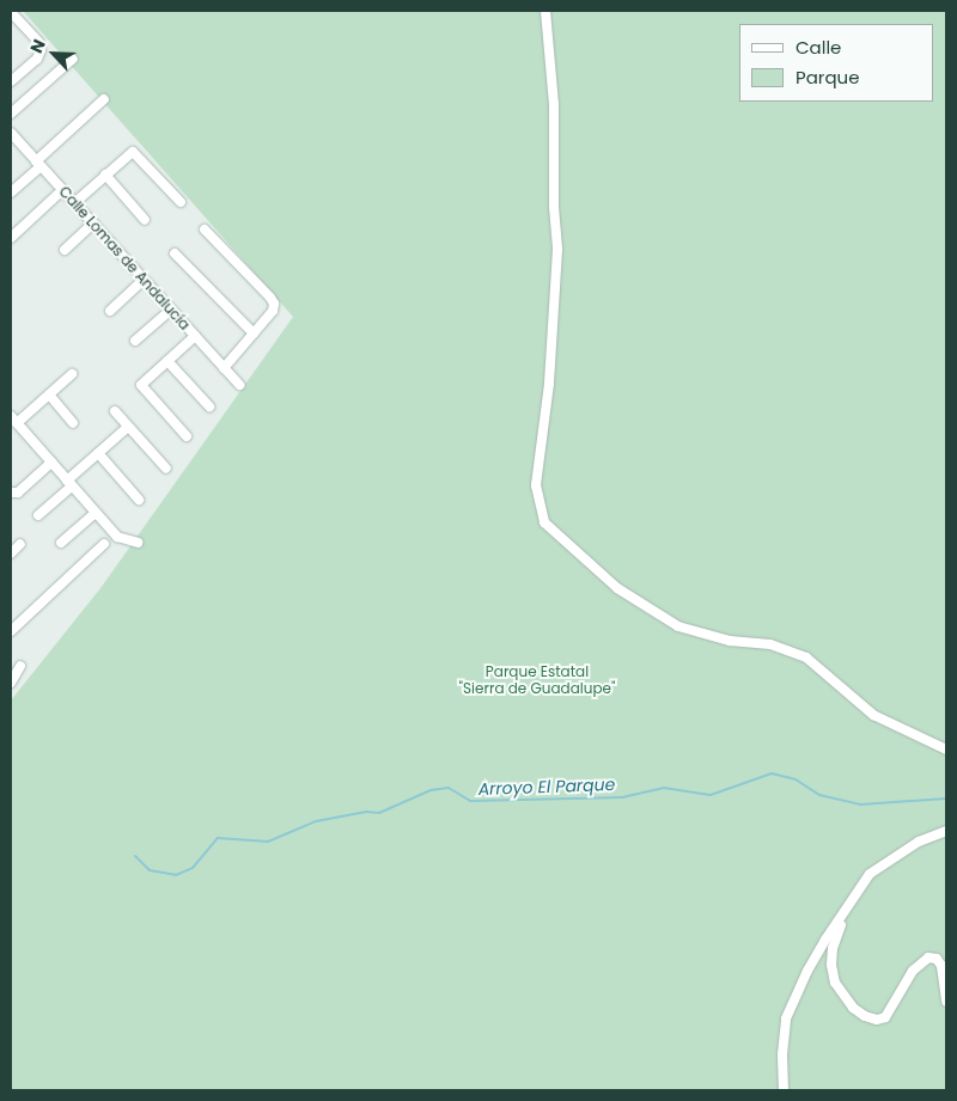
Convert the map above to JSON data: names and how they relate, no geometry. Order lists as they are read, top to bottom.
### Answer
{
  "streets": {
    "street": ["Calle Lomas de Andalucía"]
  },
  "water": ["Arroyo El Parque"],
  "parks": ["Parque Estatal \"Sierra de Guadalupe\""],
  "legend": ["Calle", "Parque"],
  "north": "top left"
}
